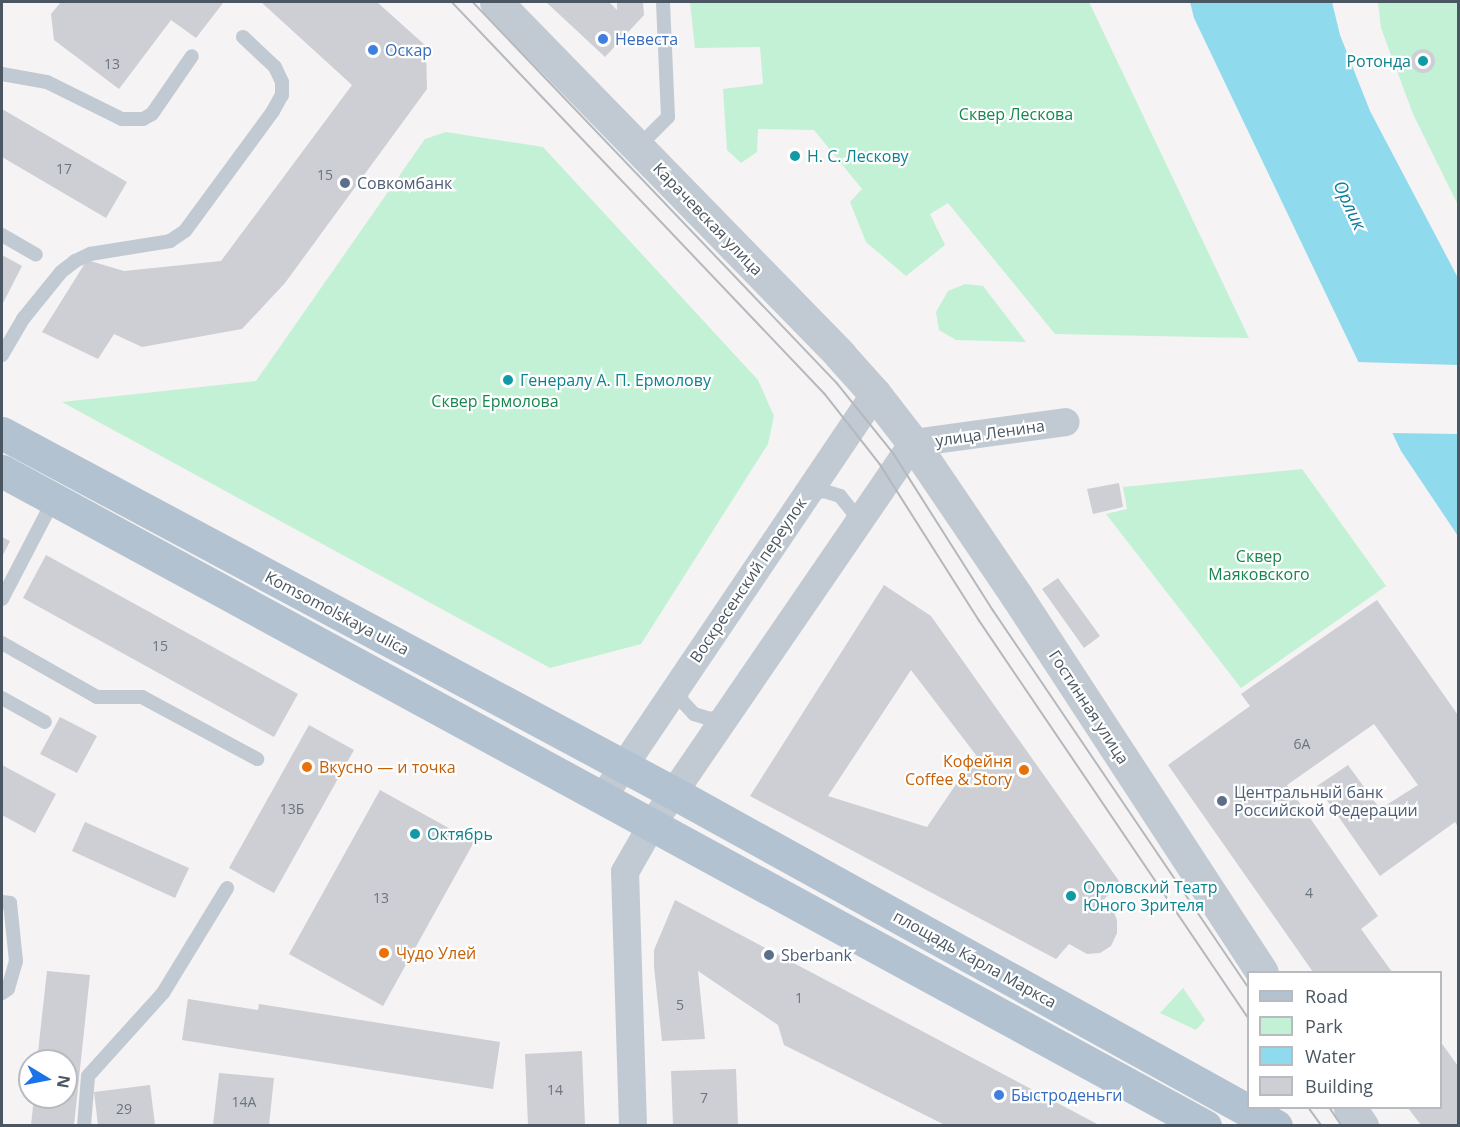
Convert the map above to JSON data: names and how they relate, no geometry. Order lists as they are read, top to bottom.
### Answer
{
  "streets": {
    "main road": ["Komsomolskaya ulica", "площадь Карла Маркса"],
    "street": [
      "Карачевская улица",
      "улица Ленина",
      "Воскресенский переулок",
      "Гостинная улица"
    ]
  },
  "crossings": [
    ["Карачевская улица", "улица Ленина"],
    ["Карачевская улица", "Воскресенский переулок"],
    ["Карачевская улица", "Гостинная улица"],
    ["улица Ленина", "Гостинная улица"],
    ["Воскресенский переулок", "Komsomolskaya ulica"],
    ["Komsomolskaya ulica", "площадь Карла Маркса"]
  ],
  "water": ["Орлик"],
  "parks": ["Сквер Лескова", "Сквер Ермолова", "Сквер Маяковского"],
  "places": [
    "Невеста",
    "Оскар",
    "Ротонда",
    "Н. С. Лескову",
    "Совкомбанк",
    "Генералу А. П. Ермолову",
    "Вкусно — и точка",
    "Кофейня Coffee & Story",
    "Центральный банк Российской Федерации",
    "Октябрь",
    "Орловский Театр Юного Зрителя",
    "Чудо Улей",
    "Sberbank",
    "Быстроденьги"
  ],
  "house_numbers": [
    "13",
    "17",
    "15",
    "15",
    "6А",
    "13Б",
    "4",
    "13",
    "1",
    "5",
    "14",
    "7",
    "14А",
    "29"
  ],
  "legend": [
    "Road",
    "Park",
    "Water",
    "Building"
  ],
  "north": "right"
}
